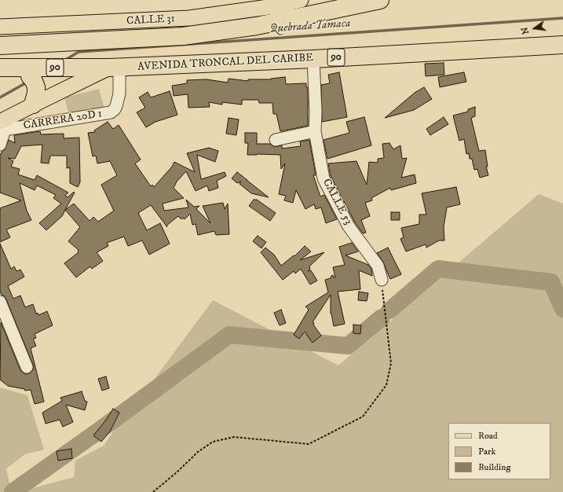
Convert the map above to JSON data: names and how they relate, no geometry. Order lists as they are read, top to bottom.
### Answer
{
  "streets": {
    "highway": ["90", "AVENIDA TRONCAL DEL CARIBE"],
    "main road": ["CALLE 31"],
    "street": ["CARRERA 20D 1", "CALLE 53"]
  },
  "crossings": [
    ["AVENIDA TRONCAL DEL CARIBE", "CARRERA 20D 1"],
    ["AVENIDA TRONCAL DEL CARIBE", "CALLE 53"]
  ],
  "water": ["Quebrada Tamaca"],
  "legend": ["Road", "Park", "Building"],
  "north": "left"
}
